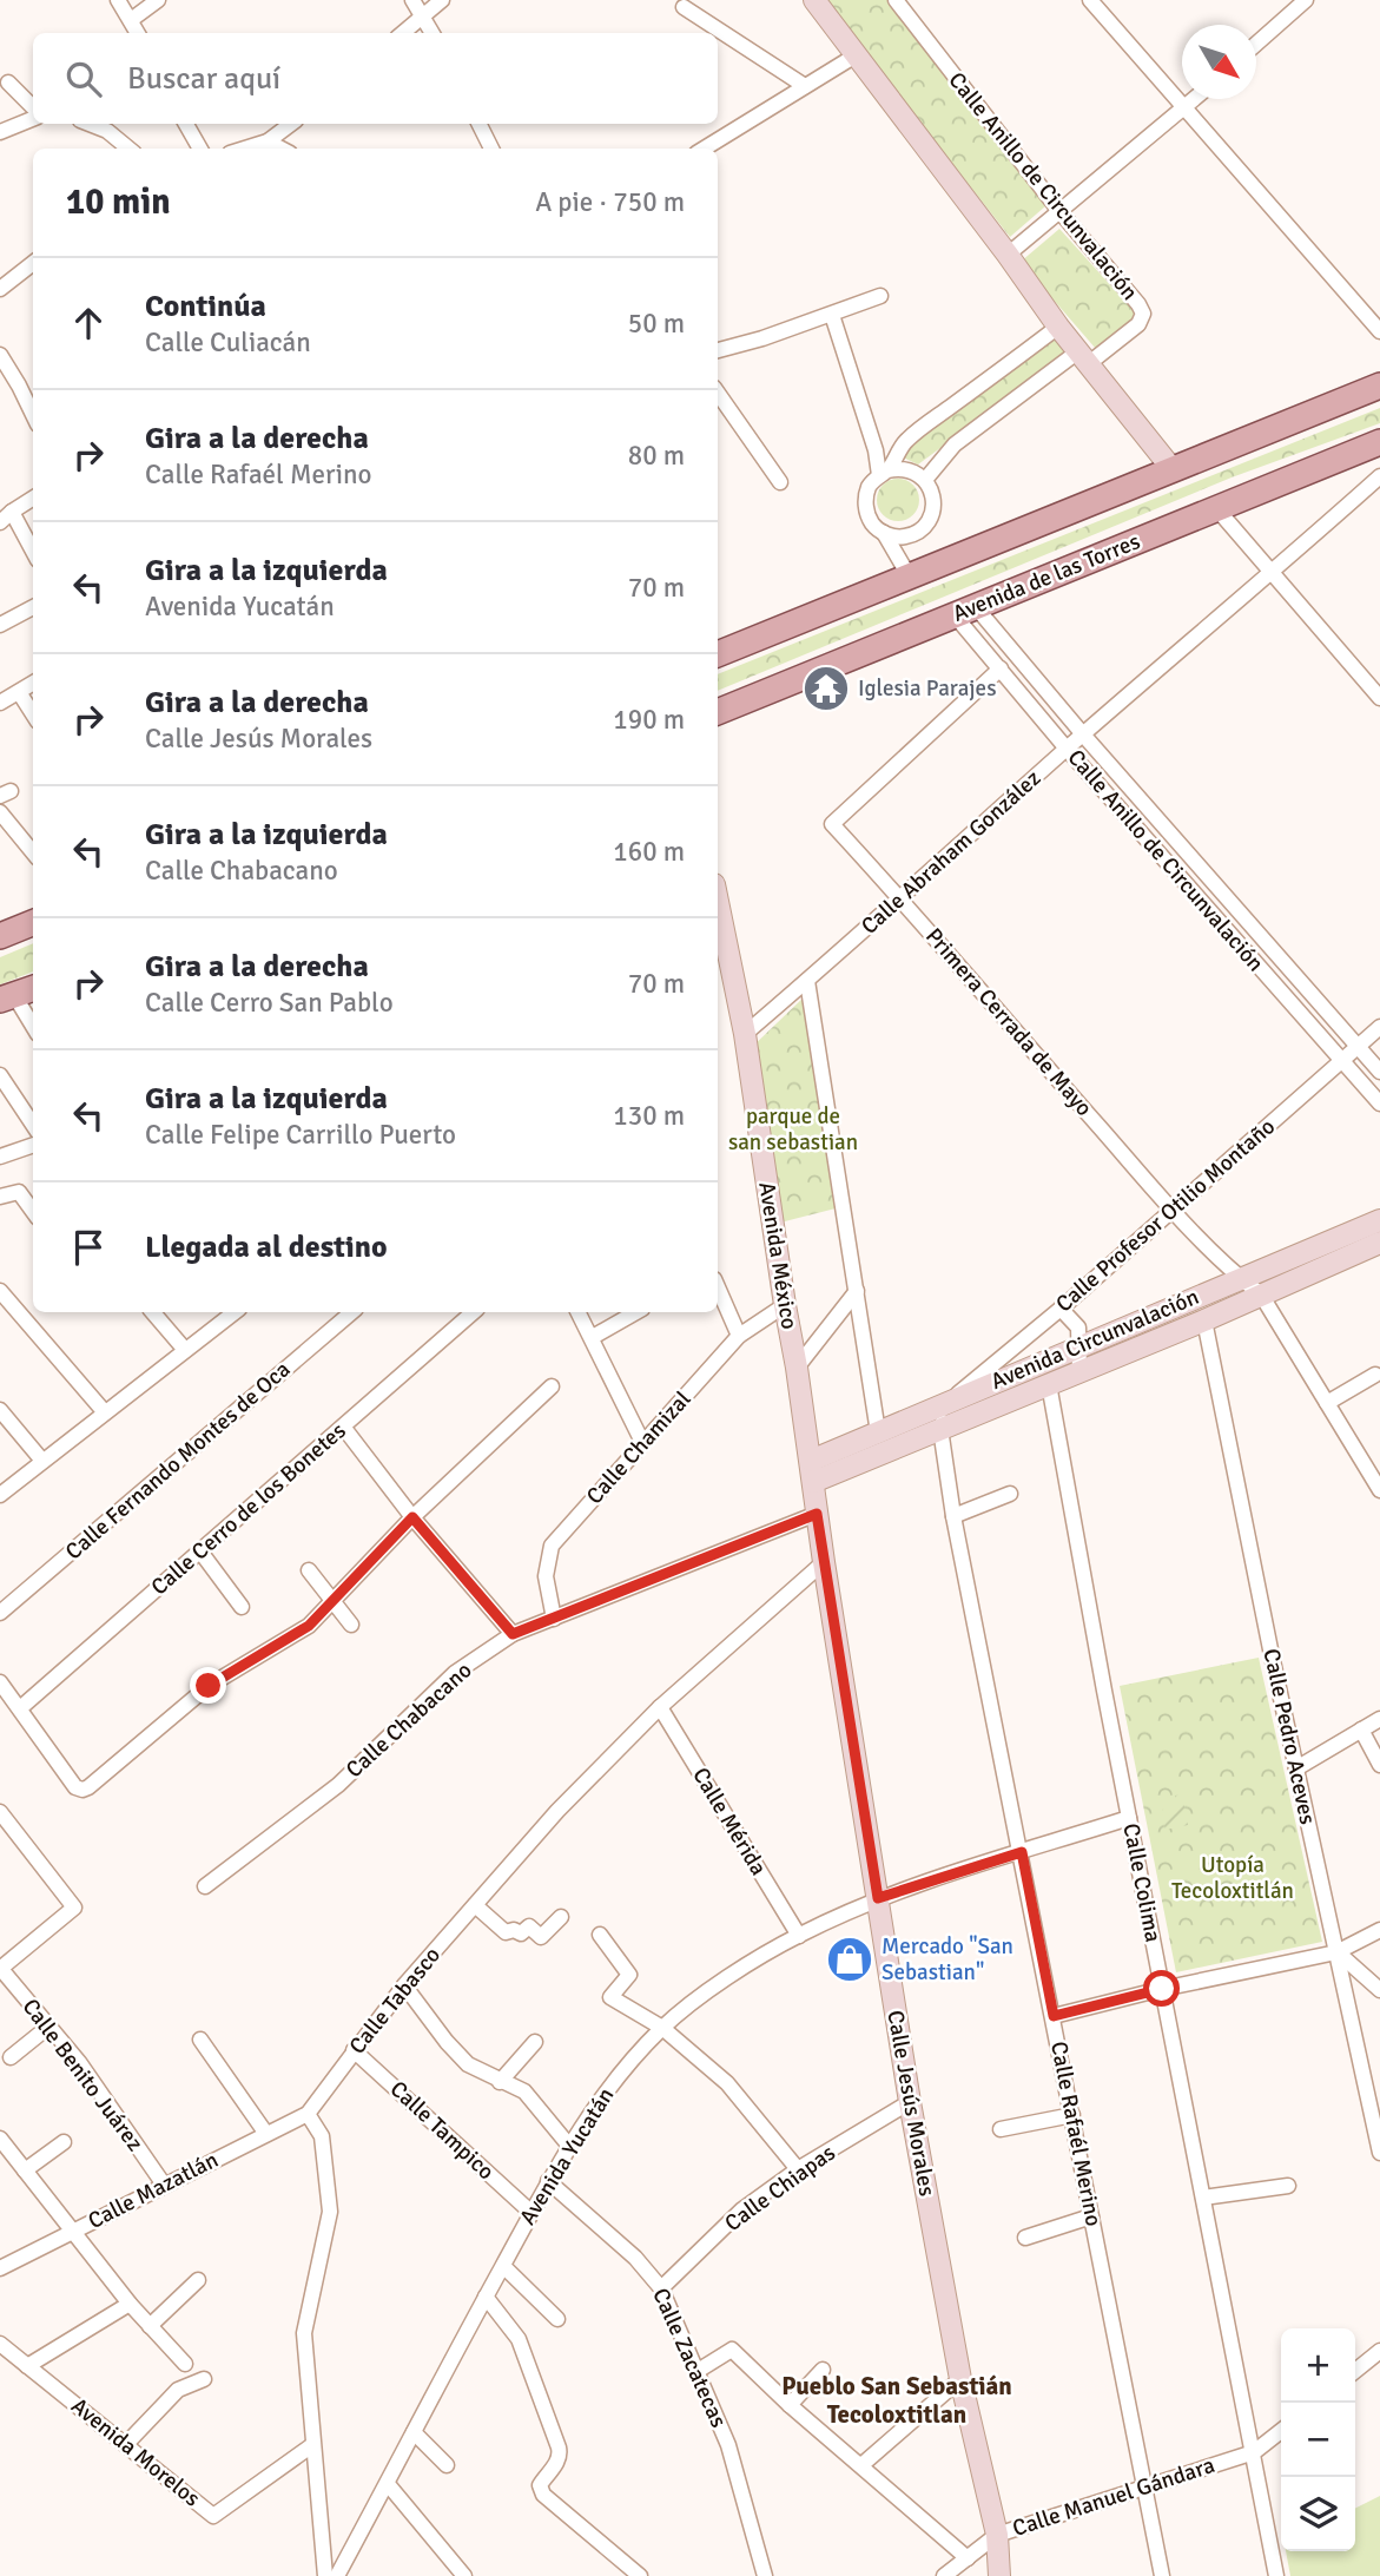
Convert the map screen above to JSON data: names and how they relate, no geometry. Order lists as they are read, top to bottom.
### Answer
{
  "streets": {
    "main road": ["Avenida de las Torres"],
    "street": [
      "Calle Anillo de Circunvalación",
      "Calle Abraham González",
      "Primera Cerrada de Mayo",
      "Calle Profesor Otilio Montaño",
      "Avenida México",
      "Avenida Circunvalación",
      "Calle Chamizal",
      "Calle Fernando Montes de Oca",
      "Calle Cerro de los Bonetes",
      "Calle Chabacano",
      "Calle Pedro Aceves",
      "Calle Mérida",
      "Calle Colima",
      "Calle Tabasco",
      "Calle Benito Juárez",
      "Calle Jesús Morales",
      "Calle Tampico",
      "Calle Rafaél Merino",
      "Avenida Yucatán",
      "Calle Chiapas",
      "Calle Mazatlán",
      "Calle Zacatecas",
      "Avenida Morelos",
      "Calle Manuel Gándara"
    ]
  },
  "crossings": [
    ["Calle Anillo de Circunvalación", "Avenida de las Torres"],
    ["Calle Anillo de Circunvalación", "Calle Abraham González"],
    ["Calle Anillo de Circunvalación", "Primera Cerrada de Mayo"],
    ["Calle Anillo de Circunvalación", "Calle Profesor Otilio Montaño"],
    ["Calle Abraham González", "Primera Cerrada de Mayo"],
    ["Calle Abraham González", "Avenida México"],
    ["Primera Cerrada de Mayo", "Calle Profesor Otilio Montaño"],
    ["Primera Cerrada de Mayo", "Avenida Circunvalación"],
    ["Calle Profesor Otilio Montaño", "Avenida Circunvalación"],
    ["Calle Profesor Otilio Montaño", "Calle Rafaél Merino"],
    ["Avenida México", "Avenida Circunvalación"],
    ["Avenida México", "Calle Chamizal"],
    ["Avenida México", "Calle Jesús Morales"],
    ["Avenida Circunvalación", "Calle Pedro Aceves"],
    ["Avenida Circunvalación", "Calle Colima"],
    ["Avenida Circunvalación", "Calle Jesús Morales"],
    ["Avenida Circunvalación", "Calle Rafaél Merino"],
    ["Calle Chamizal", "Calle Chabacano"],
    ["Calle Chabacano", "Calle Jesús Morales"],
    ["Calle Mérida", "Calle Tabasco"],
    ["Calle Mérida", "Avenida Yucatán"],
    ["Calle Colima", "Avenida Yucatán"],
    ["Calle Colima", "Calle Manuel Gándara"],
    ["Calle Tabasco", "Calle Jesús Morales"],
    ["Calle Tabasco", "Calle Tampico"],
    ["Calle Tabasco", "Calle Mazatlán"],
    ["Calle Benito Juárez", "Calle Mazatlán"],
    ["Calle Jesús Morales", "Avenida Yucatán"],
    ["Calle Jesús Morales", "Calle Chiapas"],
    ["Calle Jesús Morales", "Calle Manuel Gándara"],
    ["Calle Tampico", "Avenida Yucatán"],
    ["Calle Rafaél Merino", "Avenida Yucatán"],
    ["Calle Rafaél Merino", "Calle Manuel Gándara"],
    ["Avenida Yucatán", "Calle Zacatecas"],
    ["Calle Chiapas", "Calle Zacatecas"]
  ],
  "districts": ["Pueblo San Sebastián Tecoloxtitlan"],
  "parks": ["parque de san sebastian", "Utopía Tecoloxtitlán"],
  "places": {
    "temple": ["Iglesia Parajes"],
    "shop": ["Mercado \"San Sebastian\""]
  },
  "north": "bottom right",
  "page": {
    "search": "Buscar aquí",
    "heading": ["10 min", "A pie · 750 m"],
    "list": [
      ["Continúa", "Calle Culiacán", "50 m"],
      ["Gira a la derecha", "Calle Rafaél Merino", "80 m"],
      ["Gira a la izquierda", "Avenida Yucatán", "70 m"],
      ["Gira a la derecha", "Calle Jesús Morales", "190 m"],
      ["Gira a la izquierda", "Calle Chabacano", "160 m"],
      ["Gira a la derecha", "Calle Cerro San Pablo", "70 m"],
      ["Gira a la izquierda", "Calle Felipe Carrillo Puerto", "130 m"],
      "Llegada al destino"
    ],
    "map_buttons": ["+", "−"]
  }
}
